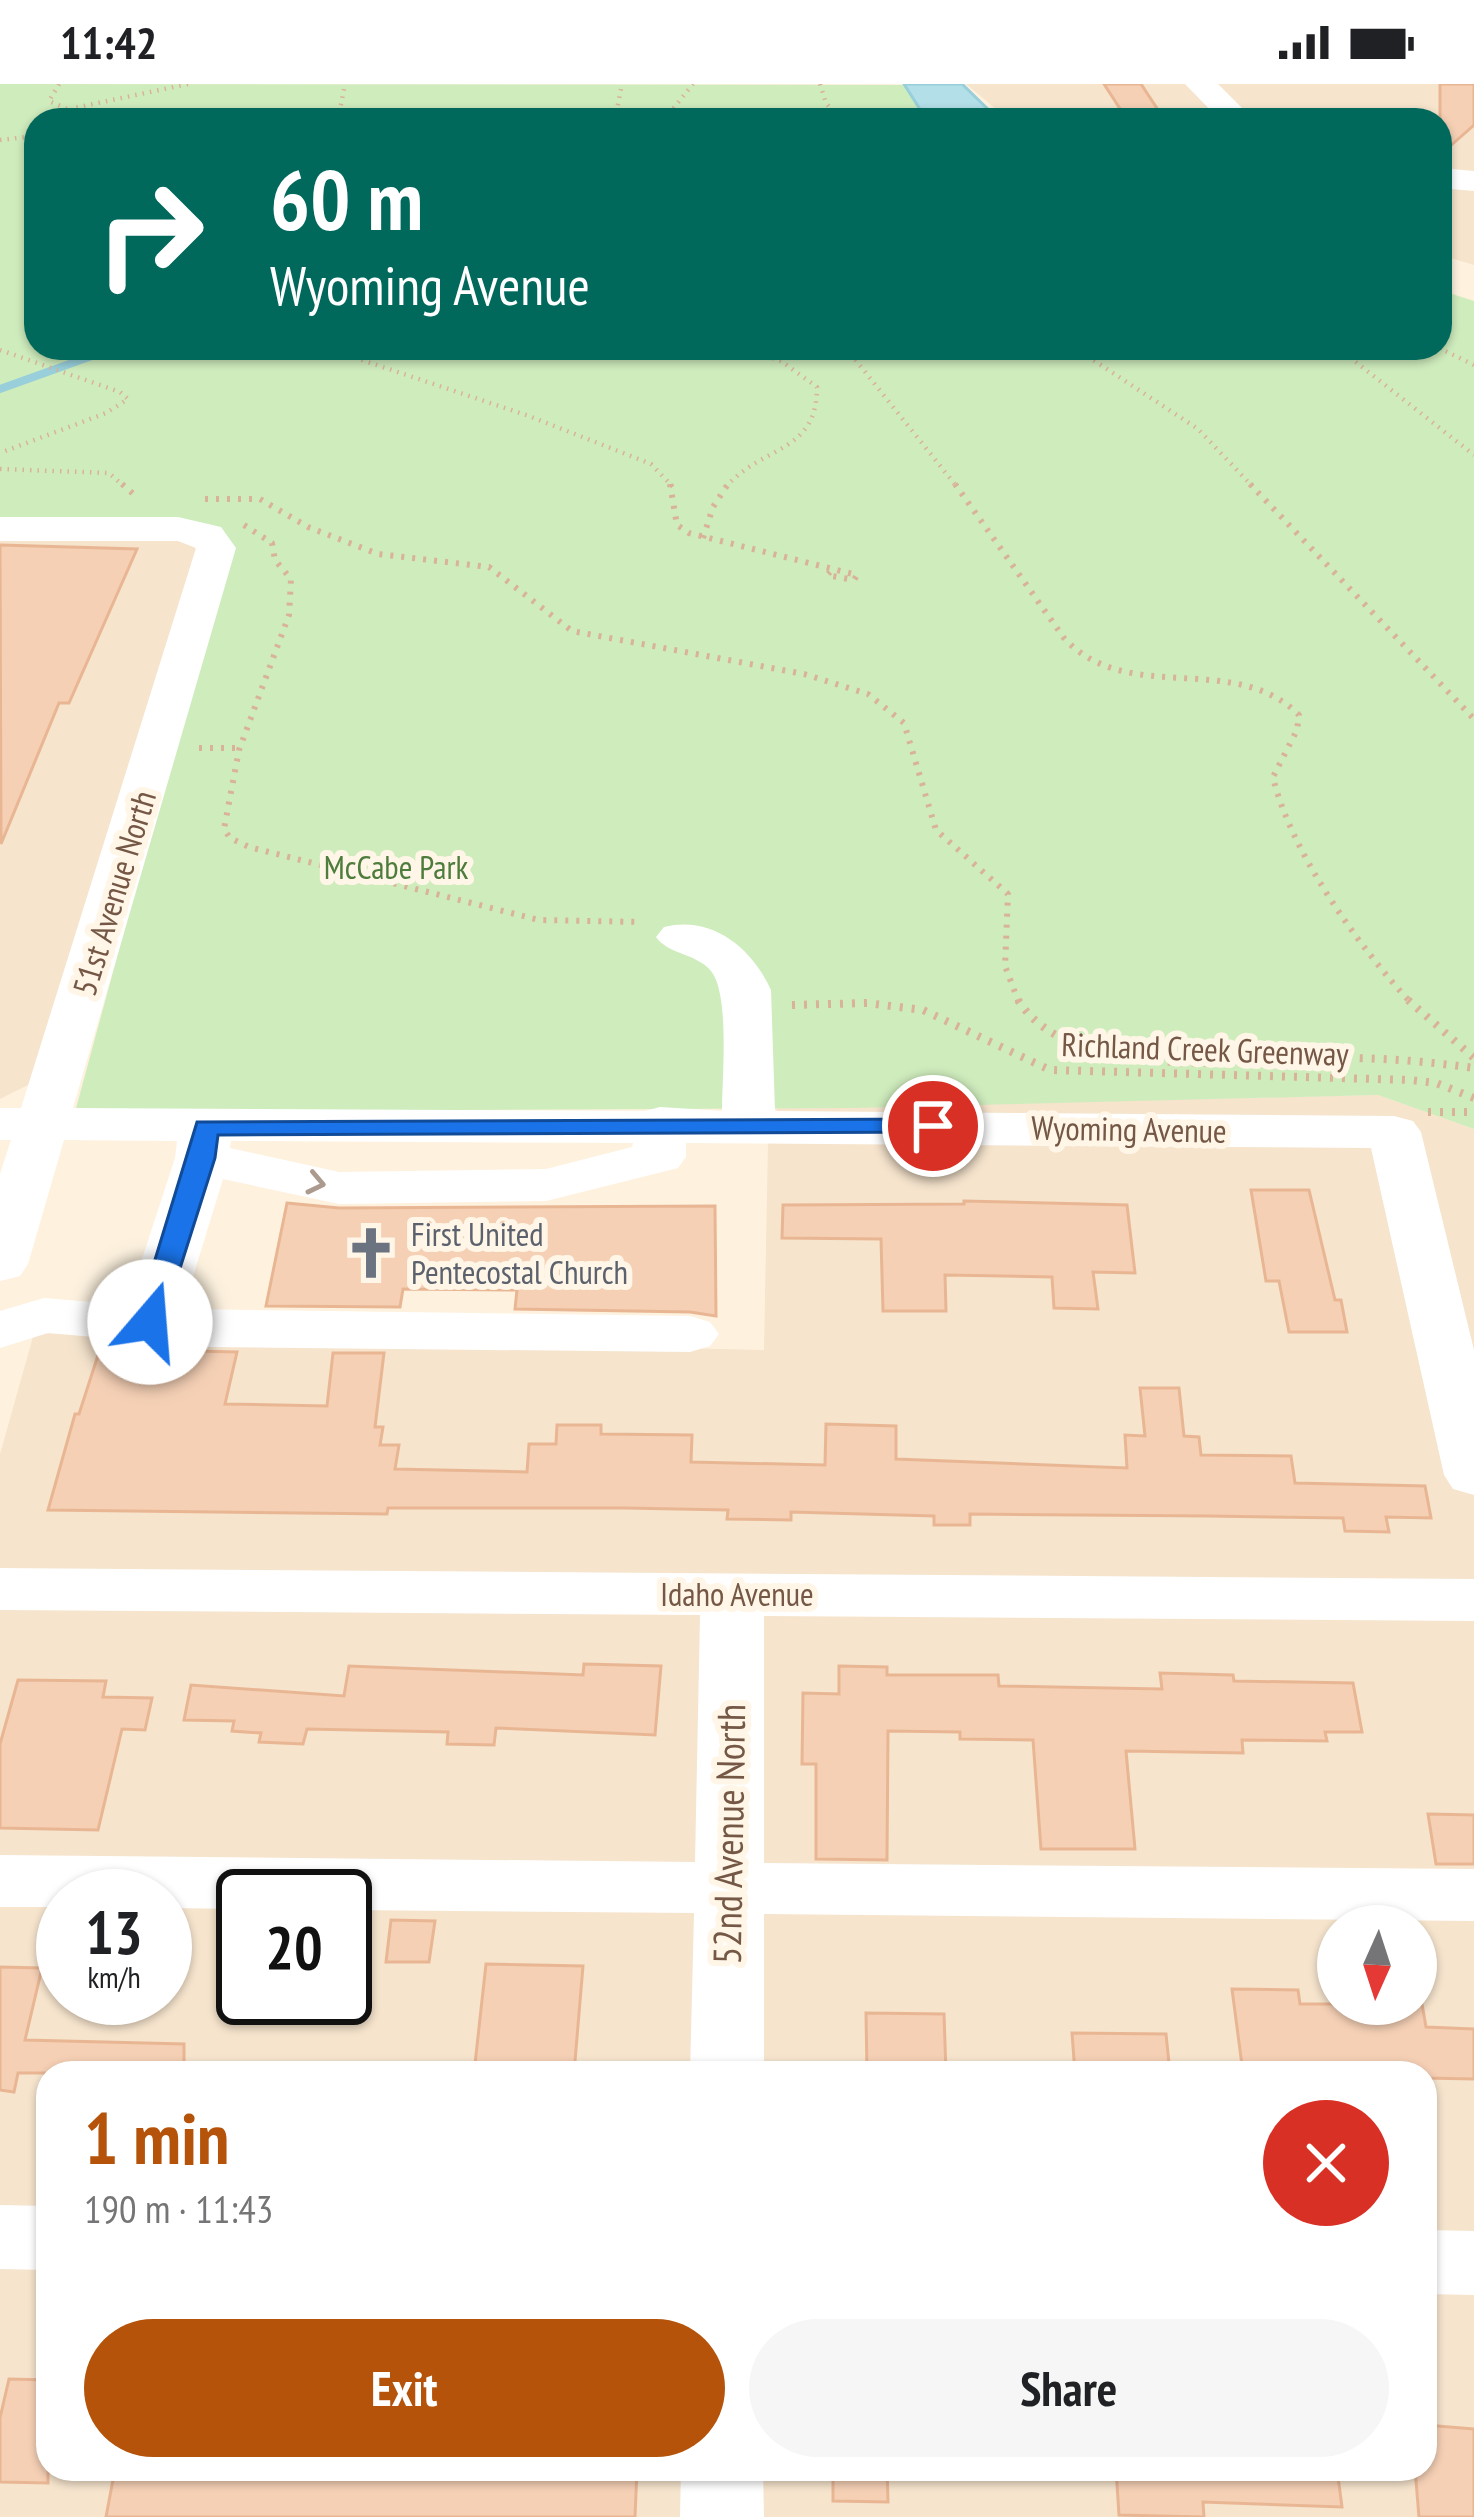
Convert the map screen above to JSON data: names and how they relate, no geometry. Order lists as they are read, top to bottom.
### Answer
{
  "streets": {
    "street": [
      "51st Avenue North",
      "Wyoming Avenue",
      "Idaho Avenue",
      "52nd Avenue North"
    ],
    "path": ["Richland Creek Greenway"]
  },
  "crossings": [
    ["Idaho Avenue", "52nd Avenue North"]
  ],
  "parks": ["McCabe Park"],
  "places": {
    "church": ["First United Pentecostal Church"]
  },
  "north": "bottom",
  "page": {
    "status": "11:42",
    "turn": ["60 m", "Wyoming Avenue"],
    "speed": "13 km/h",
    "limit": "20",
    "heading": ["1 min", "190 m · 11:43"],
    "buttons": ["Exit", "Share"]
  }
}
